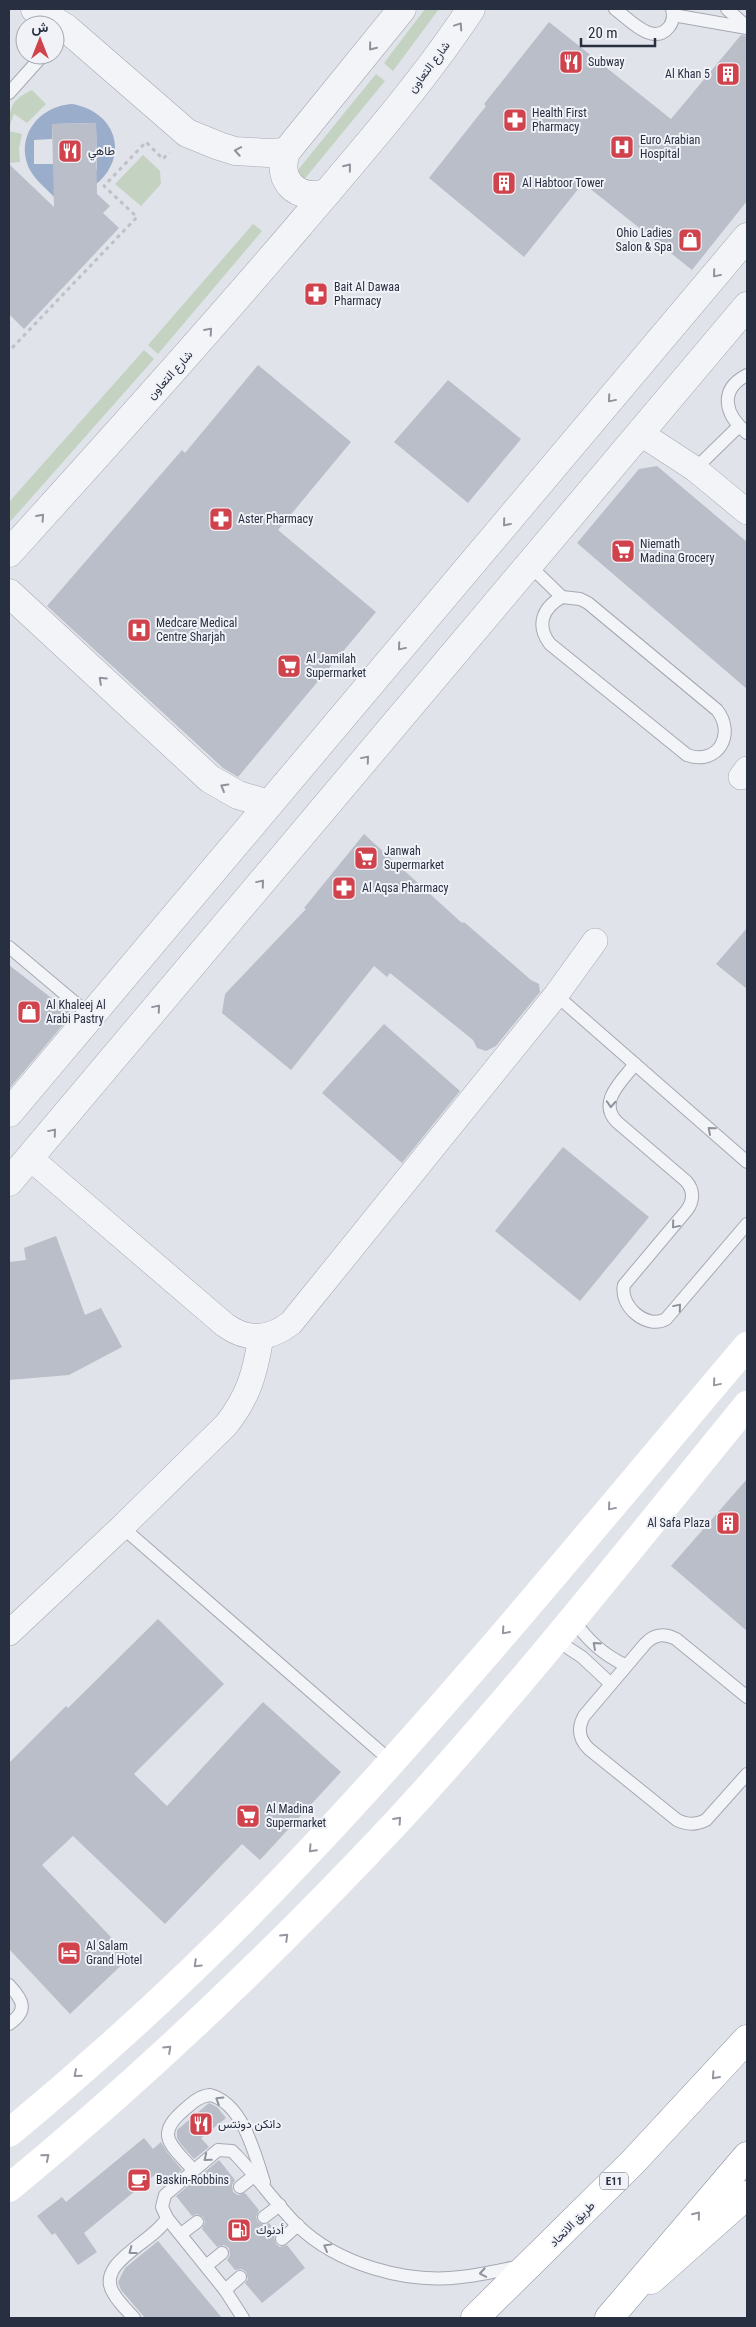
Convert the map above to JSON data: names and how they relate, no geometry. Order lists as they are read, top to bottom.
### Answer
{
  "streets": {
    "main road": ["E11", "طريق الاتحاد"],
    "street": ["شارع التعاون"]
  },
  "one_way": ["شارع التعاون"],
  "places": {
    "restaurant": ["Subway", "طاهي", "دانكن دونتس"],
    "building": ["Al Khan 5", "Al Habtoor Tower", "Al Safa Plaza"],
    "pharmacy": [
      "Health First Pharmacy",
      "Bait Al Dawaa Pharmacy",
      "Aster Pharmacy",
      "Al Aqsa Pharmacy"
    ],
    "hospital": ["Euro Arabian Hospital", "Medcare Medical Centre Sharjah"],
    "shop": ["Ohio Ladies Salon & Spa", "Al Khaleej Al Arabi Pastry"],
    "supermarket": [
      "Niemath Madina Grocery",
      "Al Jamilah Supermarket",
      "Janwah Supermarket",
      "Al Madina Supermarket"
    ],
    "hotel": ["Al Salam Grand Hotel"],
    "cafe": ["Baskin-Robbins"],
    "fuel station": ["أدنوك"]
  },
  "scale_bar": "20 m",
  "north": "top"
}
